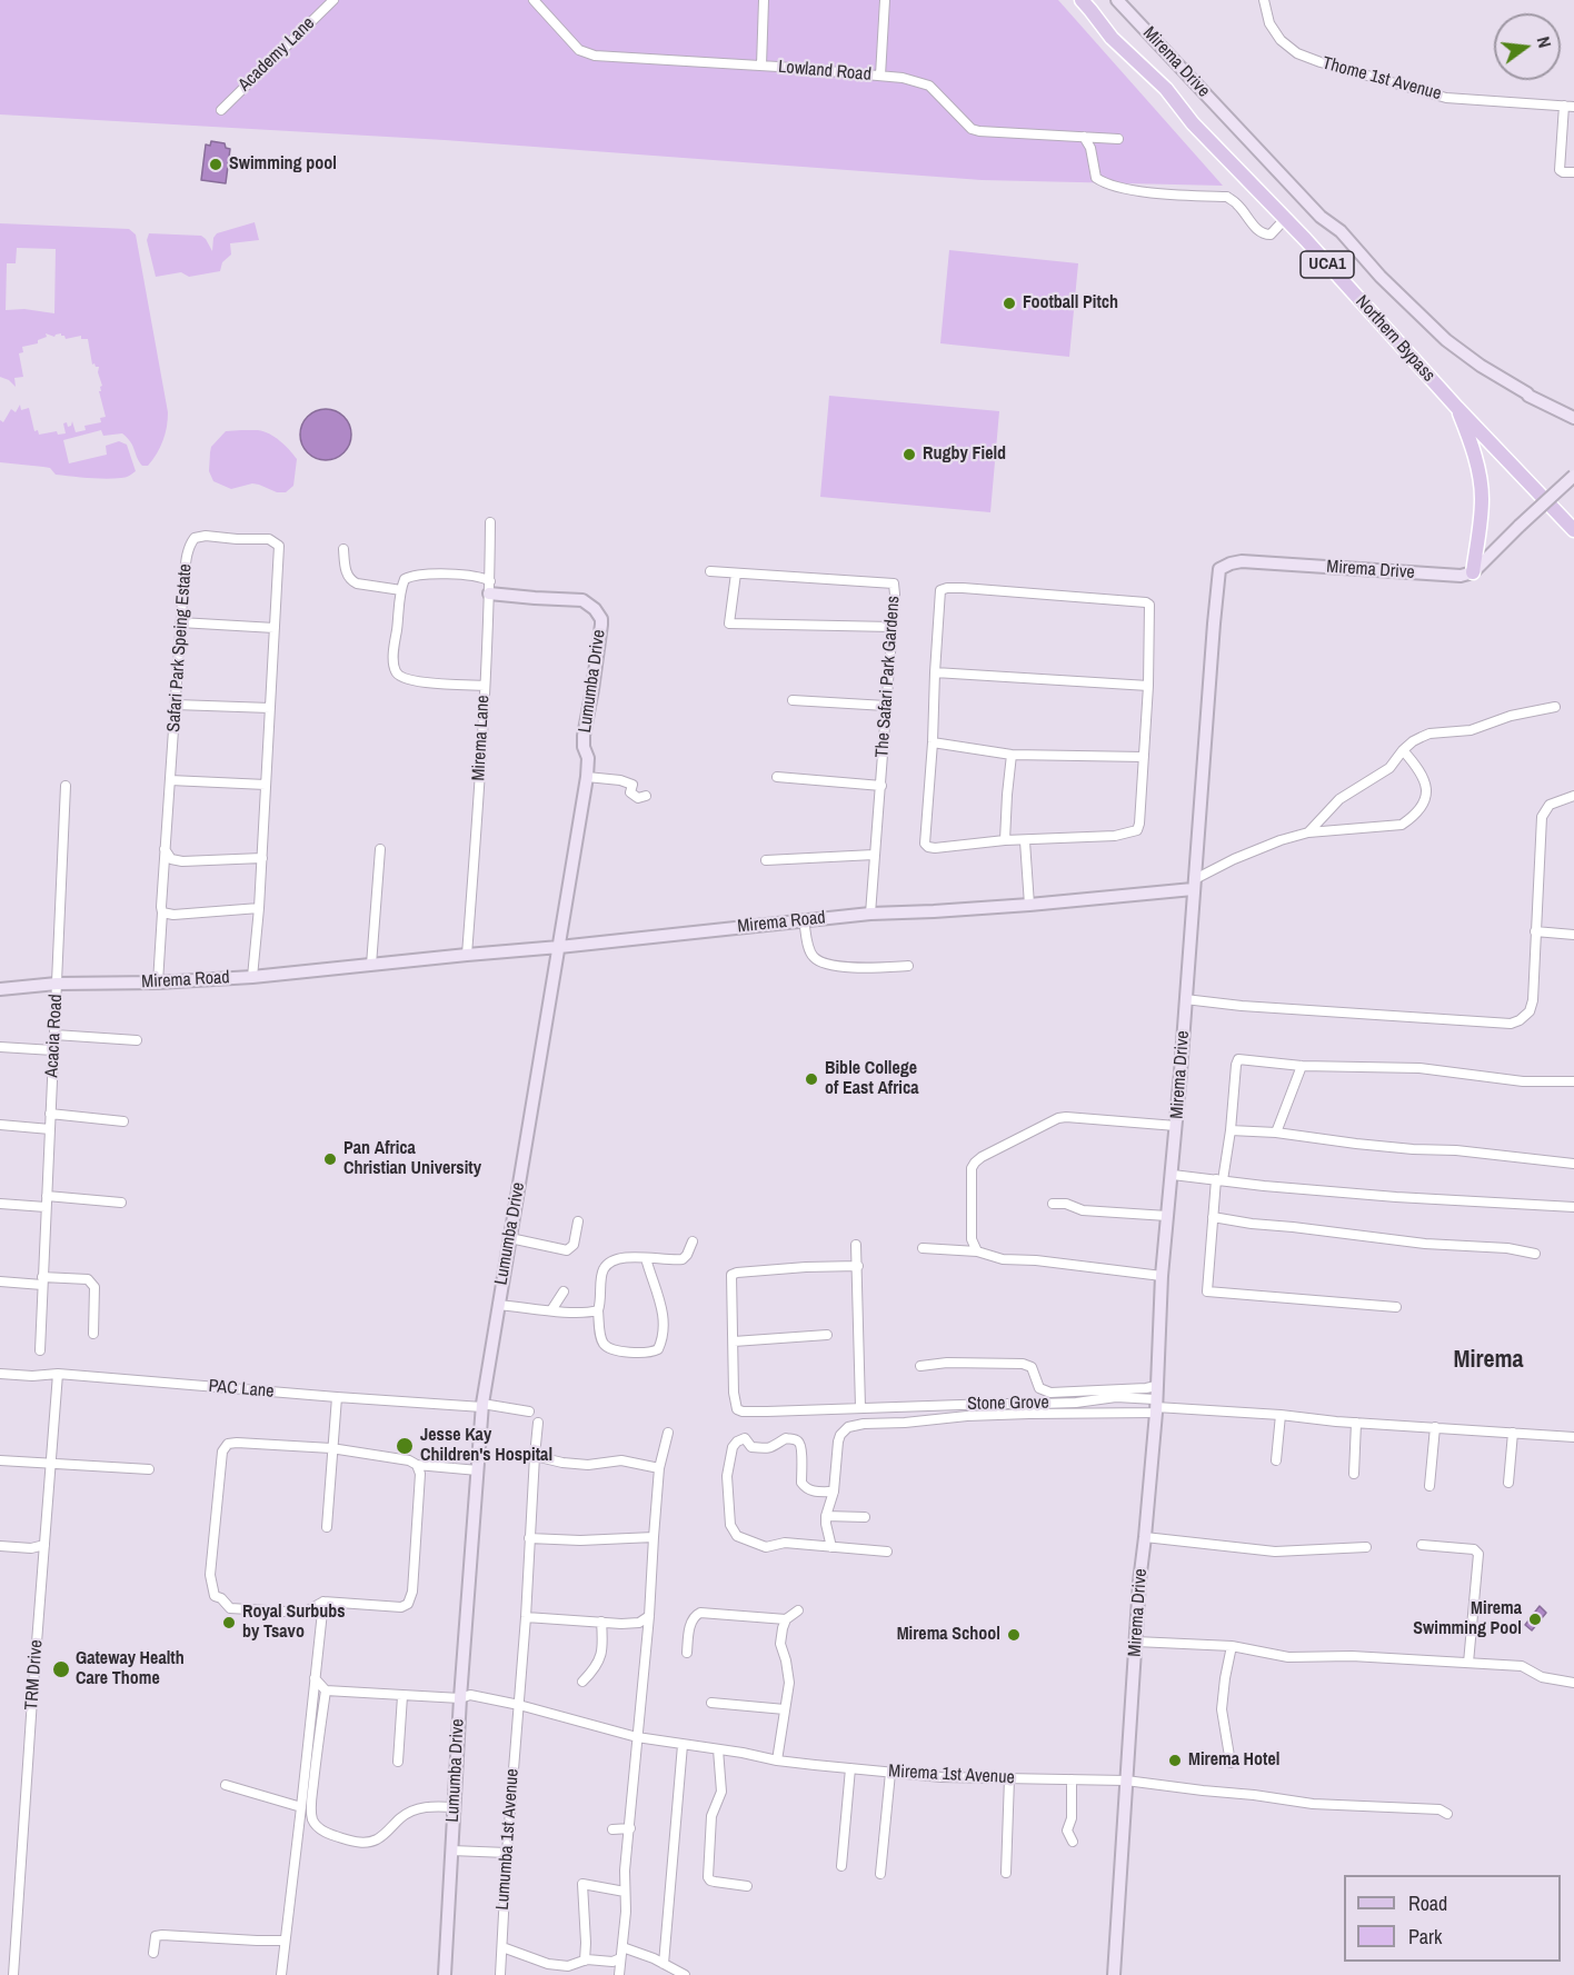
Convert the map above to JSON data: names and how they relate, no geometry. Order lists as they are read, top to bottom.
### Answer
{
  "streets": {
    "main road": ["UCA1", "Northern Bypass"],
    "street": [
      "Academy Lane",
      "Mirema Drive",
      "Lowland Road",
      "Thome 1st Avenue",
      "Safari Park Speing Estate",
      "The Safari Park Gardens",
      "Lumumba Drive",
      "Mirema Lane",
      "Mirema Road",
      "Acacia Road",
      "PAC Lane",
      "Stone Grove",
      "TRM Drive",
      "Mirema 1st Avenue",
      "Lumumba 1st Avenue"
    ]
  },
  "crossings": [
    ["Mirema Drive", "Mirema Road"],
    ["Mirema Drive", "Stone Grove"],
    ["Mirema Drive", "Mirema 1st Avenue"],
    ["Safari Park Speing Estate", "Mirema Road"],
    ["The Safari Park Gardens", "Mirema Road"],
    ["Lumumba Drive", "Mirema Lane"],
    ["Lumumba Drive", "Mirema Road"],
    ["Lumumba Drive", "PAC Lane"],
    ["Lumumba Drive", "Mirema 1st Avenue"],
    ["Mirema Lane", "Mirema Road"],
    ["Mirema Road", "Acacia Road"],
    ["PAC Lane", "TRM Drive"],
    ["Mirema 1st Avenue", "Lumumba 1st Avenue"]
  ],
  "districts": ["Mirema"],
  "places": [
    "Swimming pool",
    "Football Pitch",
    "Rugby Field",
    "Bible College of East Africa",
    "Pan Africa Christian University",
    "Jesse Kay Children's Hospital",
    "Mirema Swimming Pool",
    "Royal Surbubs by Tsavo",
    "Mirema School",
    "Gateway Health Care Thome",
    "Mirema Hotel"
  ],
  "legend": ["Road", "Park"],
  "north": "right"
}
